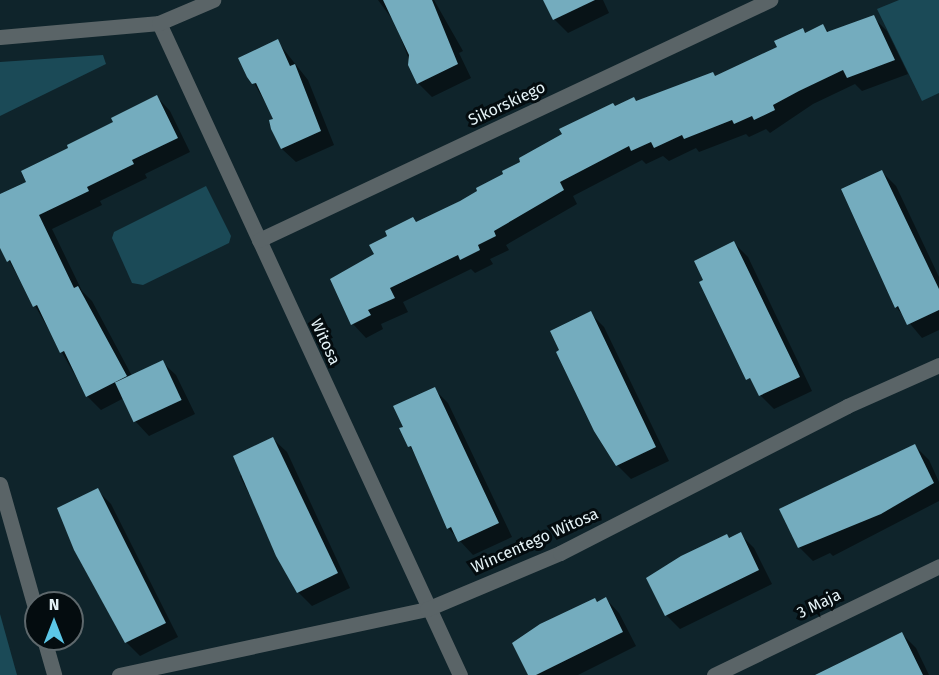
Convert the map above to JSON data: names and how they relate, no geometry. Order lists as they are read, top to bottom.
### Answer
{
  "streets": {
    "street": [
      "Sikorskiego",
      "Witosa",
      "Wincentego Witosa",
      "3 Maja"
    ]
  },
  "crossings": [
    ["Sikorskiego", "Witosa"],
    ["Witosa", "Wincentego Witosa"]
  ],
  "north": "top"
}
